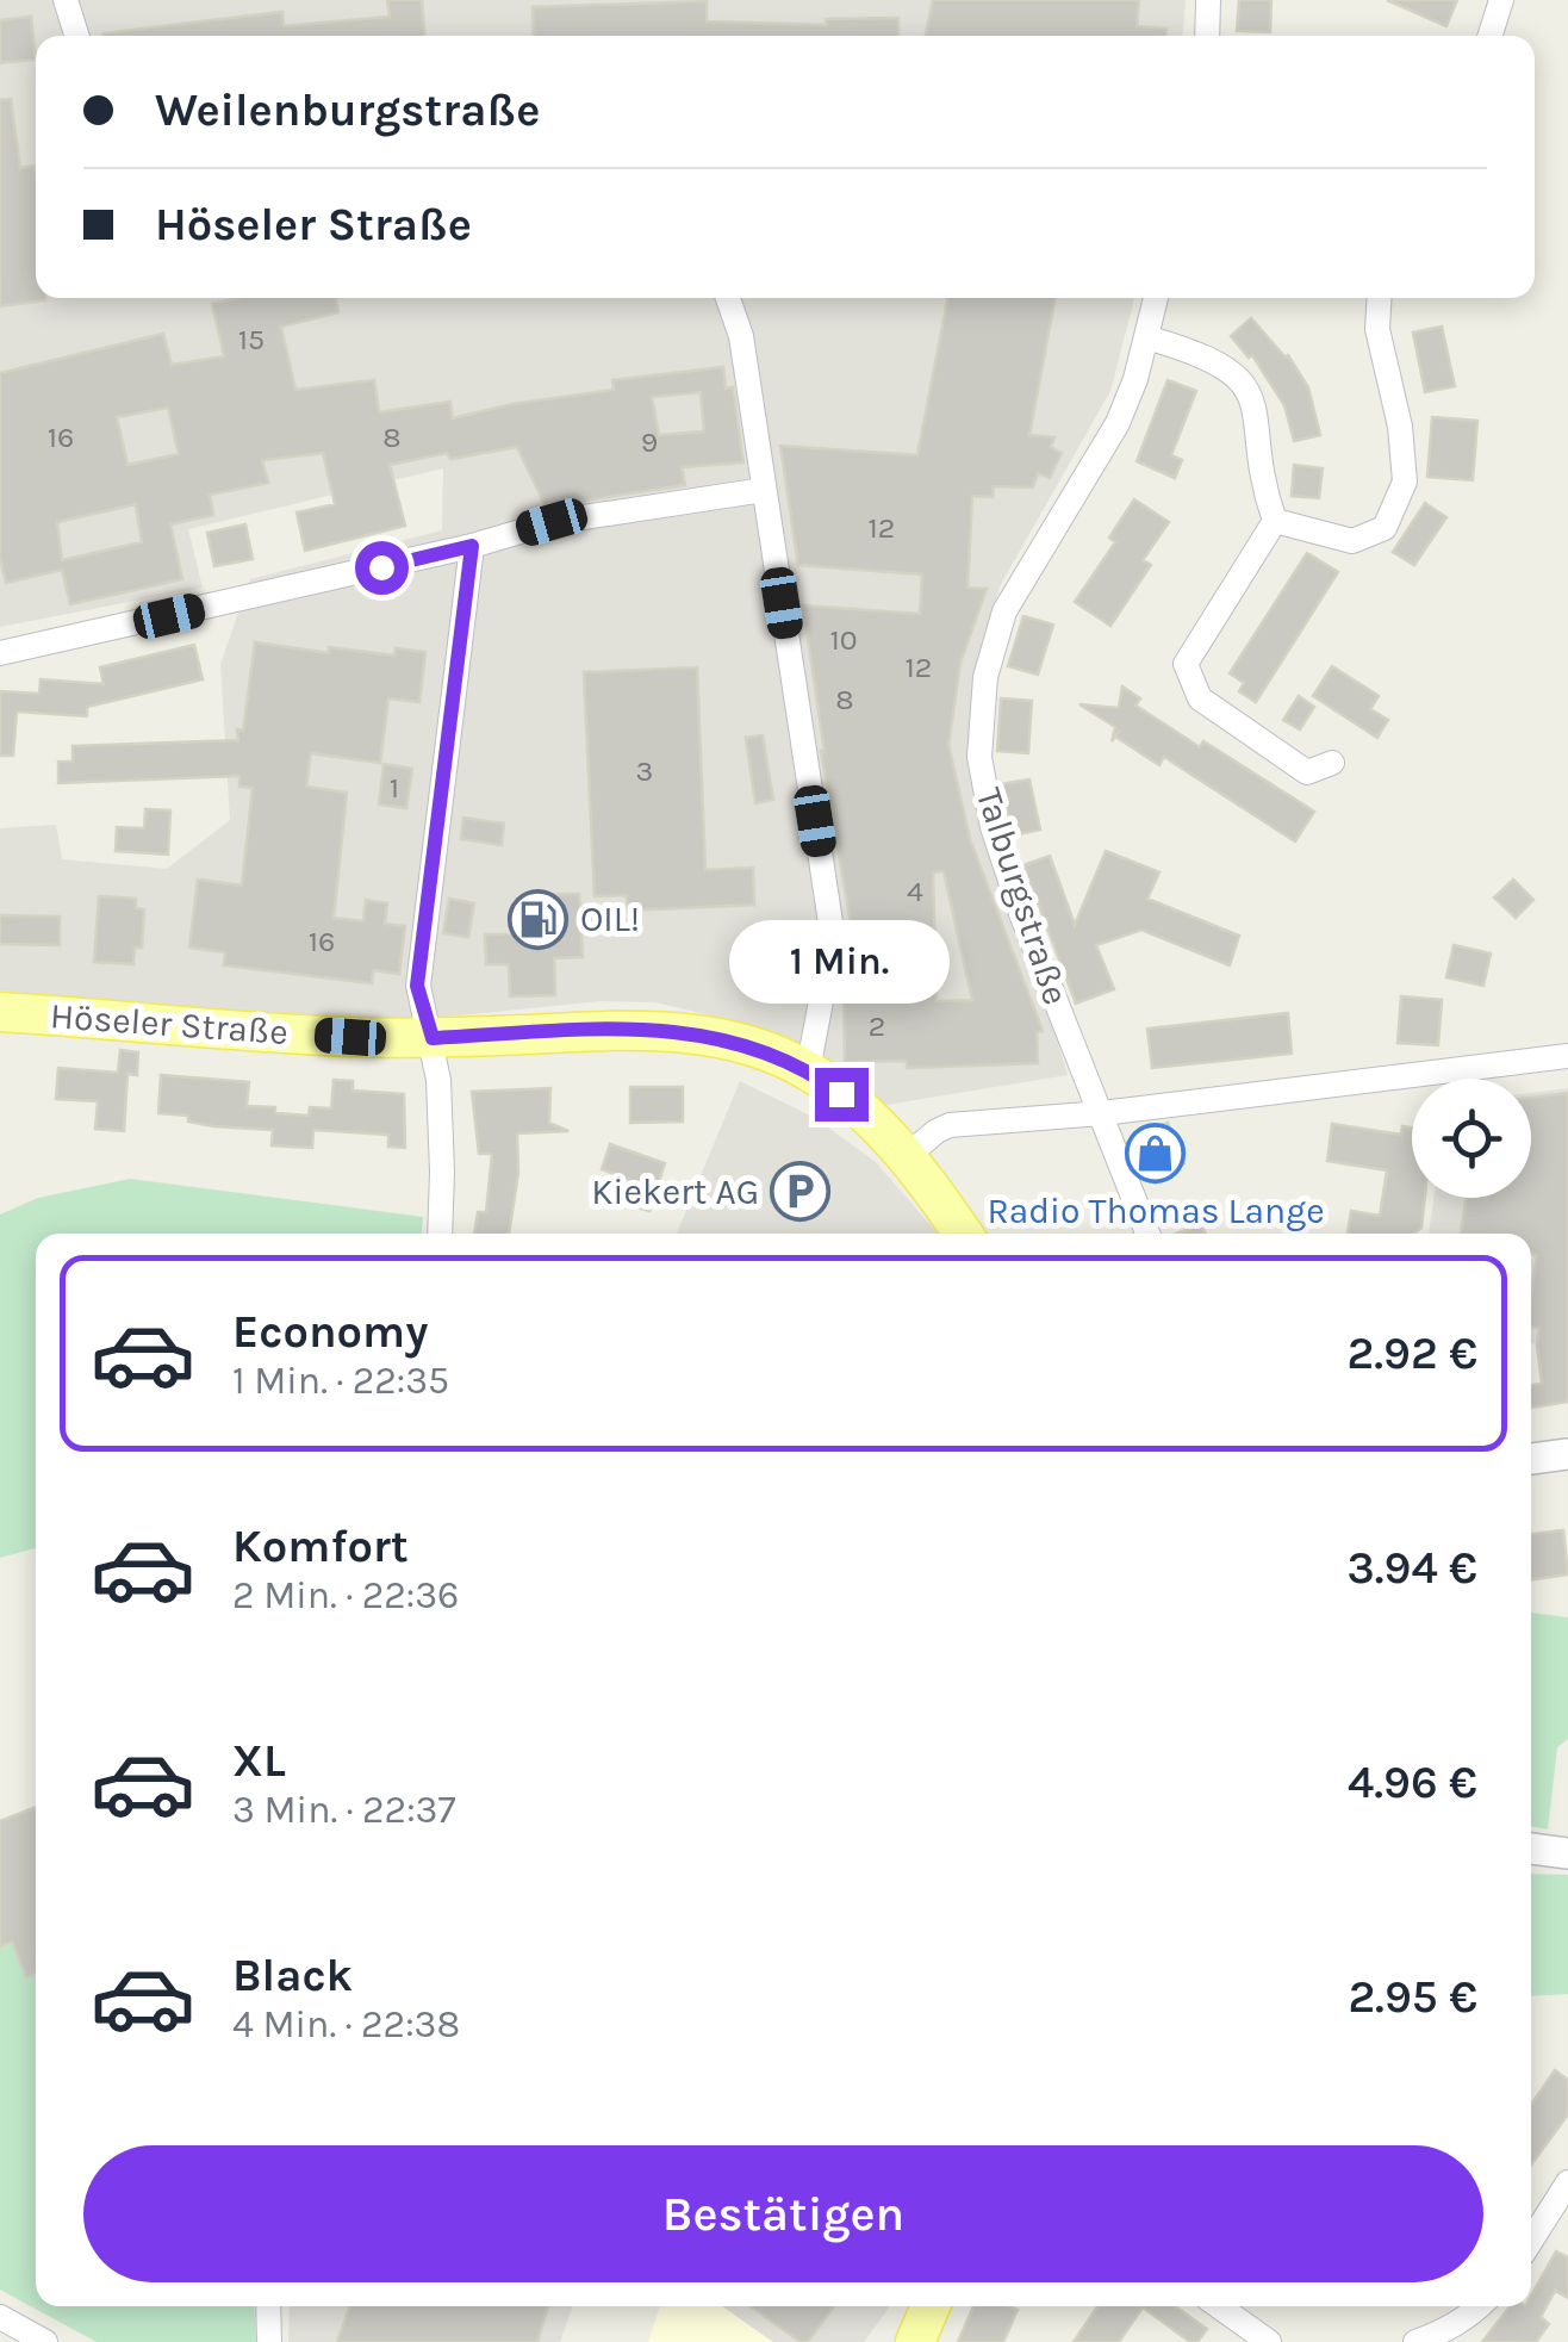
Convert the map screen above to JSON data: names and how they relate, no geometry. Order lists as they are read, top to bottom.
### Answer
{
  "streets": {
    "main road": ["Höseler Straße"],
    "street": ["Talburgstraße"]
  },
  "places": {
    "fuel station": ["OIL!"],
    "shop": ["Radio Thomas Lange"],
    "parking": ["Kiekert AG"]
  },
  "house_numbers": [
    "15",
    "16",
    "8",
    "9",
    "12",
    "10",
    "12",
    "8",
    "3",
    "1",
    "4",
    "16",
    "2"
  ],
  "page": {
    "banner": ["Weilenburgstraße", "Höseler Straße"],
    "bubble": "1 Min.",
    "list": [
      {
        "name": "Economy",
        "note": "1 Min. · 22:35",
        "value": "2.92 €"
      },
      {
        "name": "Komfort",
        "note": "2 Min. · 22:36",
        "value": "3.94 €"
      },
      {
        "name": "XL",
        "note": "3 Min. · 22:37",
        "value": "4.96 €"
      },
      {
        "name": "Black",
        "note": "4 Min. · 22:38",
        "value": "2.95 €"
      }
    ],
    "buttons": "Bestätigen"
  }
}
